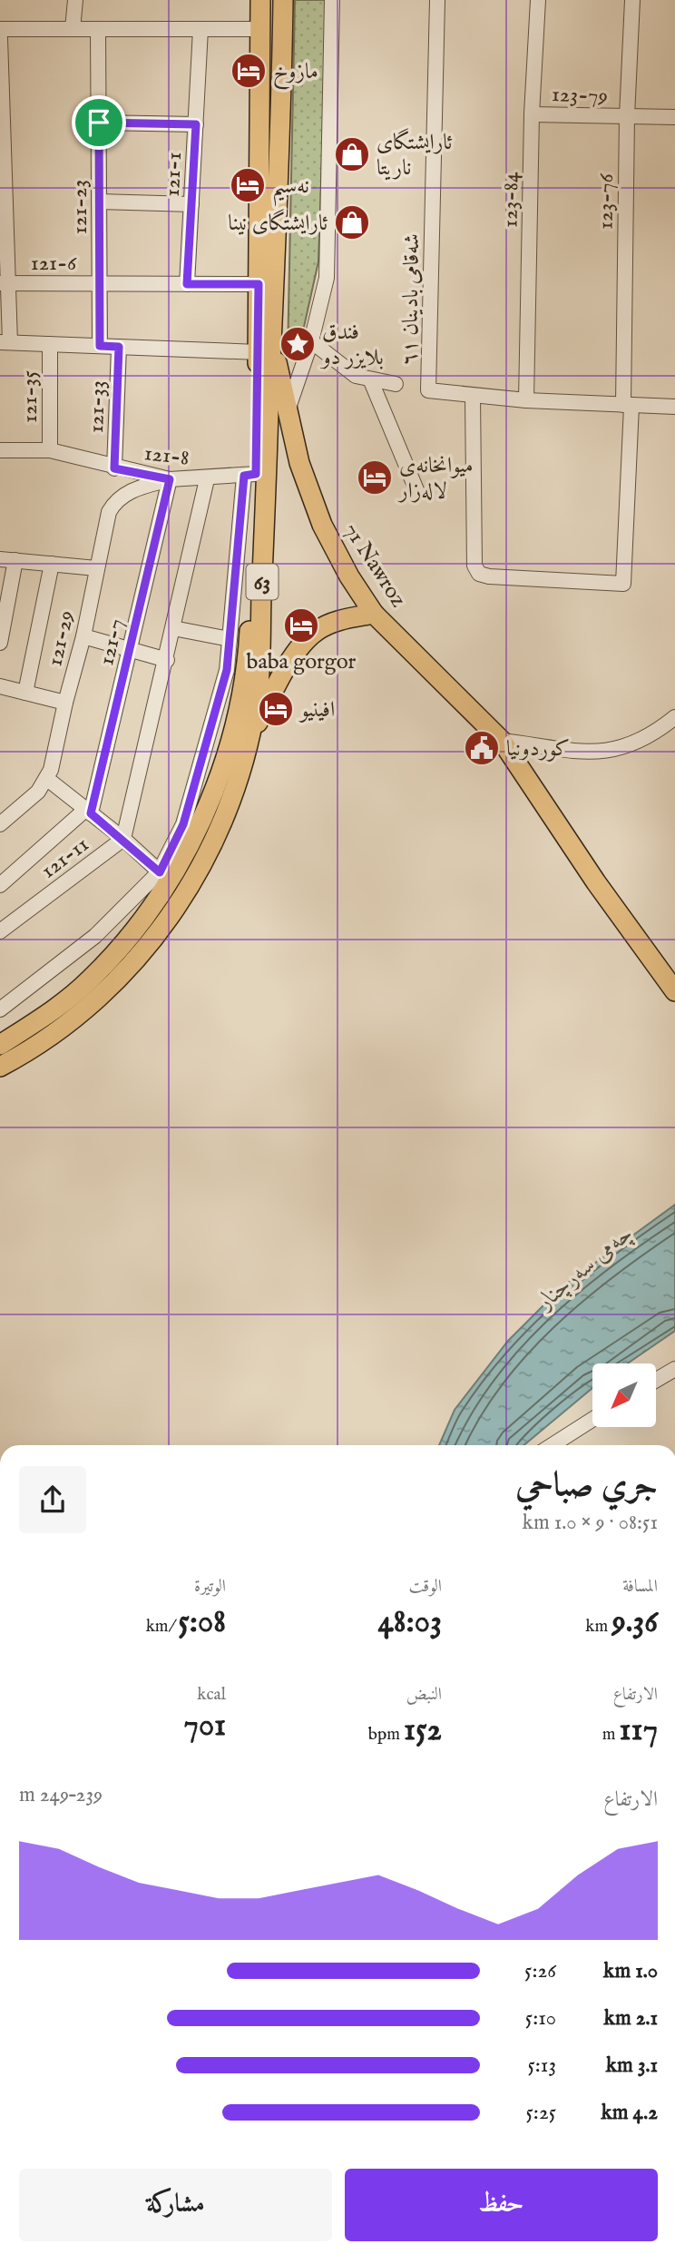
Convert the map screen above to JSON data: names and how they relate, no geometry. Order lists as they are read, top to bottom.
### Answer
{
  "streets": {
    "main road": ["71 Nawroz", "63"],
    "street": [
      "123-79",
      "121-1",
      "123-84",
      "123-76",
      "121-23",
      "121-6",
      "شەقامی بادینان ٦١",
      "121-35",
      "121-33",
      "121-8",
      "121-29",
      "121-7",
      "121-11"
    ]
  },
  "crossings": [
    ["123-79", "123-84"],
    ["123-79", "123-76"],
    ["121-1", "121-6"],
    ["123-84", "شەقامی بادینان ٦١"],
    ["123-76", "شەقامی بادینان ٦١"],
    ["121-23", "121-6"],
    ["121-6", "63"],
    ["121-35", "121-8"],
    ["121-33", "121-8"],
    ["121-8", "63"],
    ["121-8", "121-29"],
    ["121-8", "121-7"],
    ["71 Nawroz", "63"],
    ["121-29", "121-7"]
  ],
  "water": ["چەمی سەرچنار"],
  "places": {
    "hotel": [
      "مازوخ",
      "نەسیم",
      "میوانخانەی لالەزار",
      "baba gorgor",
      "افينيو"
    ],
    "shop": ["ئارایشتگای ناریتا", "ئارایشتگای نینا"],
    "place": ["فندق بلايزر دو"],
    "public building": ["كوردونيا"]
  },
  "north": "bottom left",
  "page": {
    "heading": ["جري صباحي", "08:51 · 9 × 1.0 km"],
    "stats": [
      ["المسافة", "9.36 km"],
      ["الوقت", "48:03"],
      ["الوتيرة", "5:08 /km"],
      ["الارتفاع", "117 m"],
      ["النبض", "152 bpm"],
      ["kcal", "701"]
    ],
    "chart": ["الارتفاع", "239–249 m"],
    "list": [
      {
        "name": "1.0 km",
        "note": "5:26"
      },
      {
        "name": "2.1 km",
        "note": "5:10"
      },
      {
        "name": "3.1 km",
        "note": "5:13"
      },
      {
        "name": "4.2 km",
        "note": "5:25"
      }
    ],
    "buttons": ["حفظ", "مشاركة"]
  }
}
